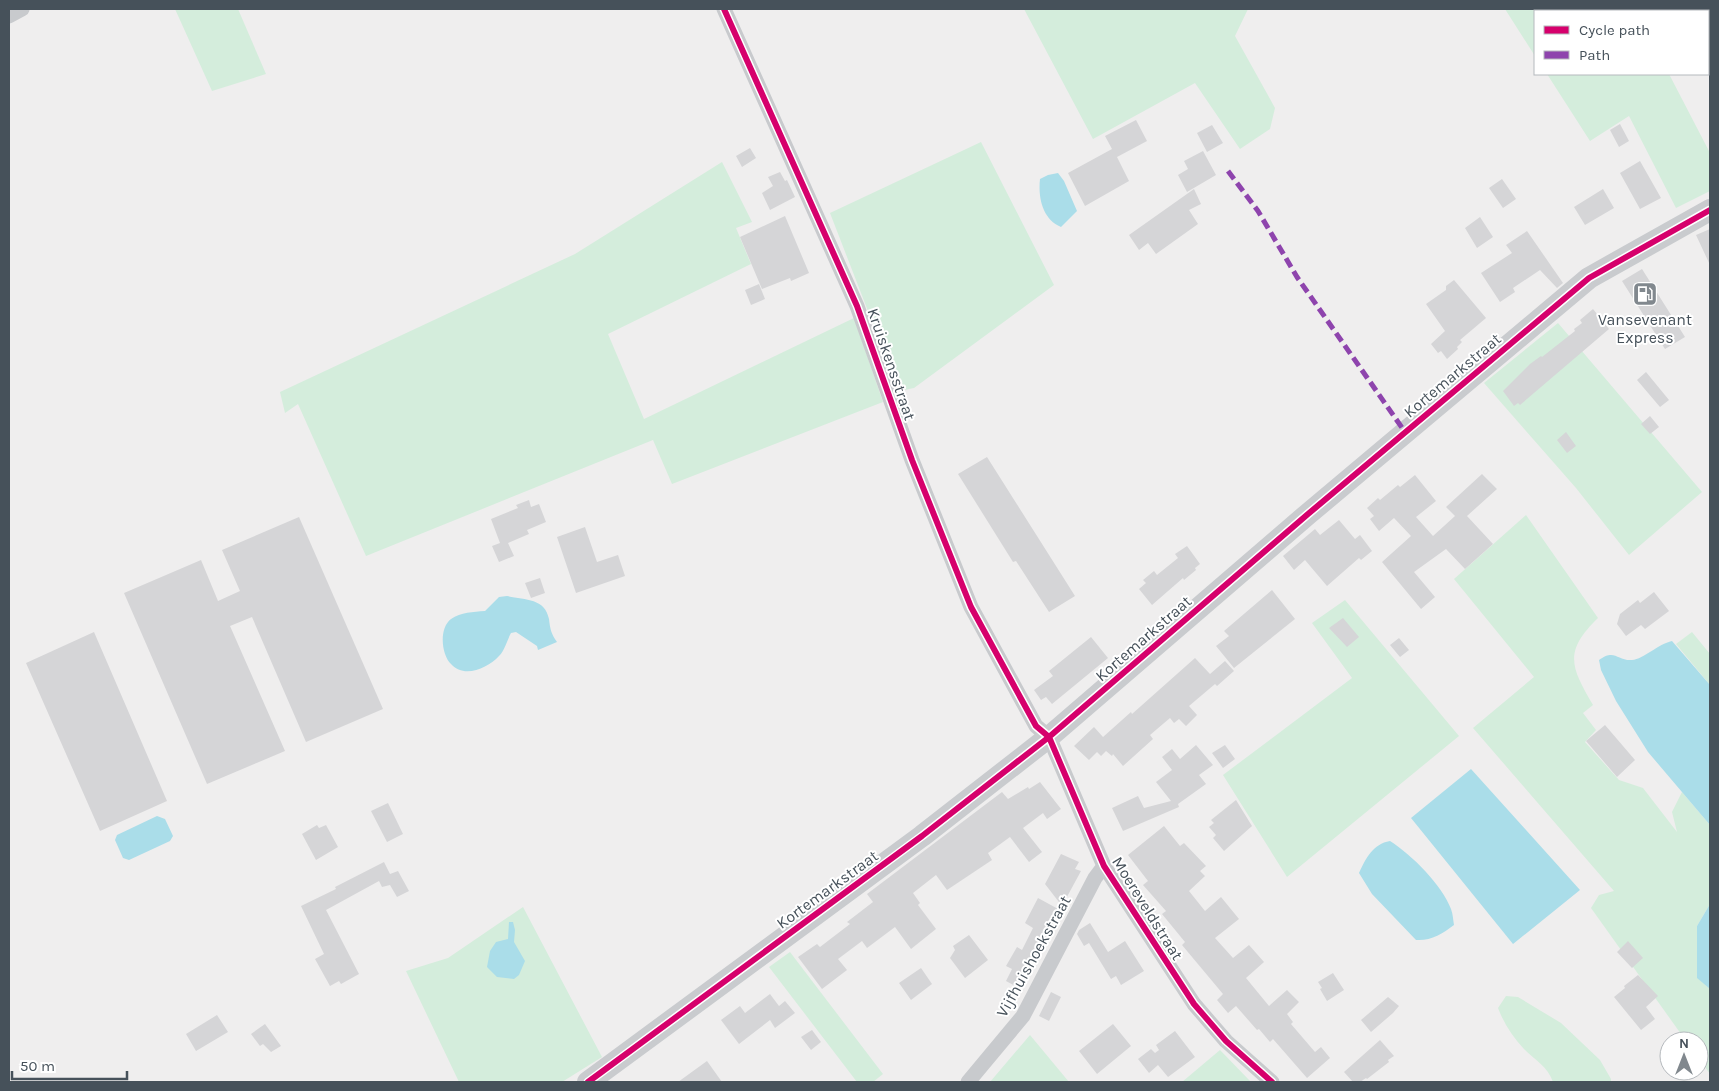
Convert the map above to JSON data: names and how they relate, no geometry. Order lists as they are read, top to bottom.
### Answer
{
  "streets": {
    "street": [
      "Kruiskensstraat",
      "Kortemarkstraat",
      "Moereveldstraat",
      "Vijfhuishoekstraat"
    ]
  },
  "crossings": [
    ["Kruiskensstraat", "Kortemarkstraat"],
    ["Kruiskensstraat", "Moereveldstraat"],
    ["Kortemarkstraat", "Moereveldstraat"],
    ["Moereveldstraat", "Vijfhuishoekstraat"]
  ],
  "places": {
    "fuel station": ["Vansevenant Express"]
  },
  "legend": ["Cycle path", "Path"],
  "scale_bar": "50 m",
  "north": "top"
}
